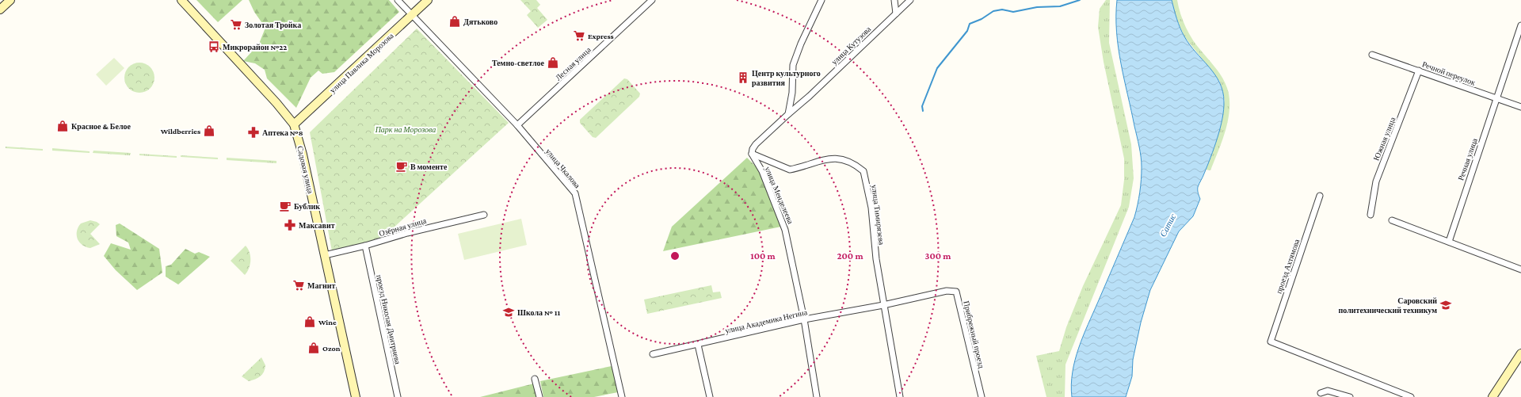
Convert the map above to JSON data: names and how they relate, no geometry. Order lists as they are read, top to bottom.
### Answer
{
  "streets": {
    "street": [
      "улица Кутузова",
      "улица Павлика Морозова",
      "Лесная улица",
      "Речной переулок",
      "Южная улица",
      "Речная улица",
      "улица Чкалова",
      "Садовая улица",
      "улица Менделеева",
      "улица Тимирязева",
      "Озёрная улица",
      "проезд Ахтямова",
      "проезд Николая Дмитриева",
      "улица Академика Негина",
      "Прибрежный проезд"
    ]
  },
  "crossings": [
    ["улица Павлика Морозова", "улица Чкалова"],
    ["улица Павлика Морозова", "Садовая улица"],
    ["Лесная улица", "улица Чкалова"],
    ["Речной переулок", "Южная улица"],
    ["Речной переулок", "Речная улица"],
    ["Садовая улица", "Озёрная улица"],
    ["улица Менделеева", "улица Тимирязева"],
    ["улица Менделеева", "улица Академика Негина"],
    ["улица Тимирязева", "улица Академика Негина"],
    ["улица Тимирязева", "Прибрежный проезд"],
    ["Озёрная улица", "проезд Николая Дмитриева"],
    ["улица Академика Негина", "Прибрежный проезд"]
  ],
  "water": ["Сатис"],
  "parks": ["Парк на Морозова"],
  "places": {
    "shop": [
      "Дятьково",
      "Темно-светлое",
      "Красное & Белое",
      "Wildberries",
      "Wine",
      "Ozon"
    ],
    "supermarket": ["Золотая Тройка", "Express", "Магнит"],
    "bus stop": ["Микрорайон №22"],
    "building": ["Центр культурного развития"],
    "pharmacy": ["Аптека №8", "Максавит"],
    "cafe": ["В моменте", "Бублик"],
    "school or university": ["Саровский политехнический техникум", "Школа № 11"]
  },
  "rings": ["100 m", "200 m", "300 m"]
}
